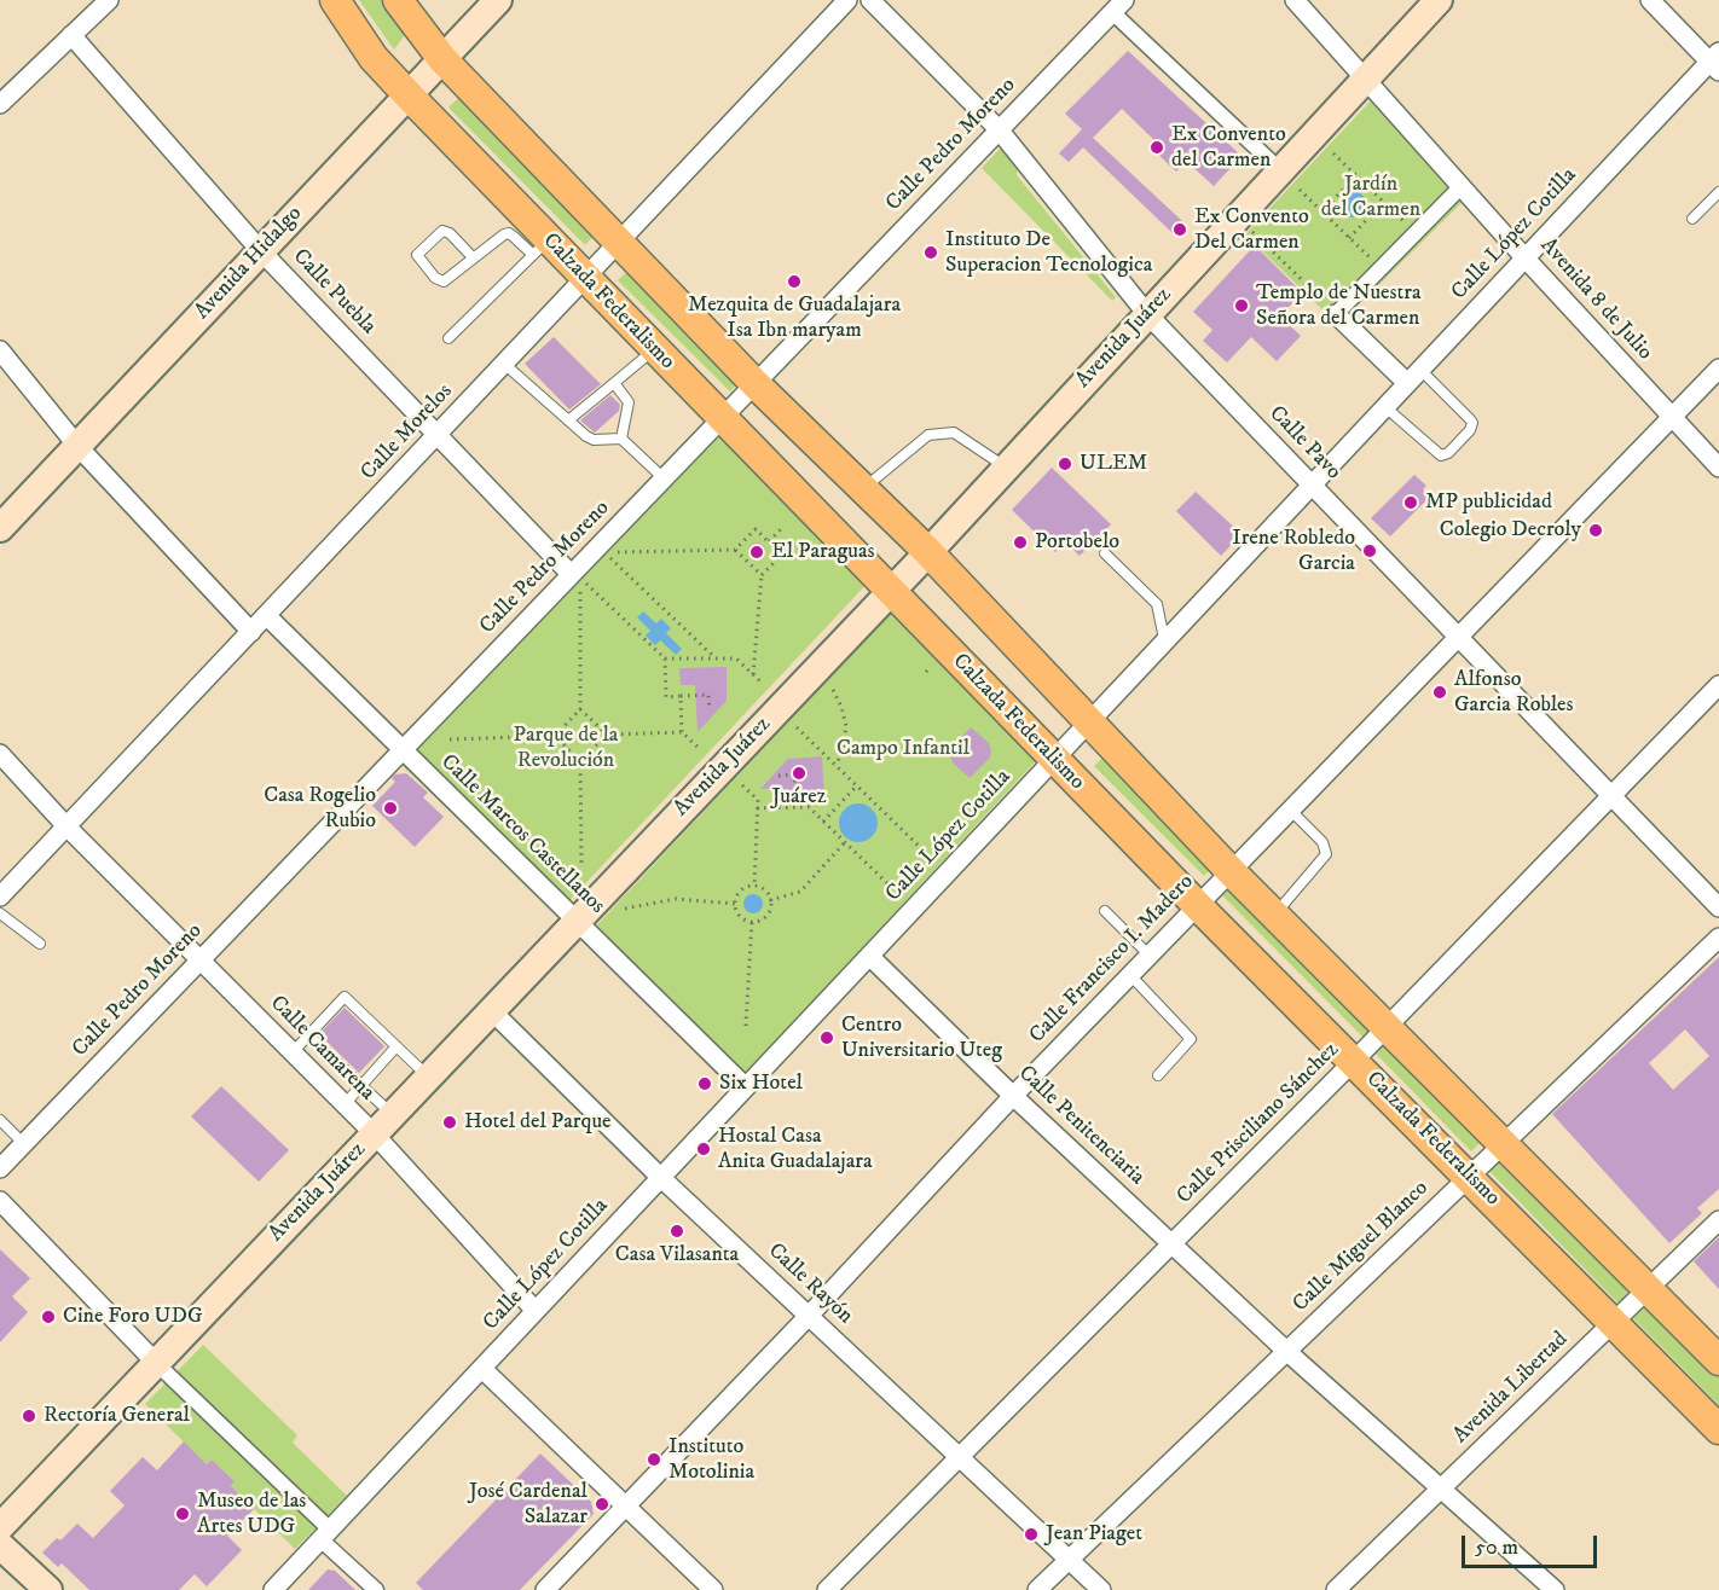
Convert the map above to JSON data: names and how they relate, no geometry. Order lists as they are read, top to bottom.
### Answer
{
  "streets": {
    "main road": ["Avenida Hidalgo", "Calzada Federalismo", "Avenida Juárez"],
    "street": [
      "Calle Pedro Moreno",
      "Calle López Cotilla",
      "Calle Puebla",
      "Avenida 8 de Julio",
      "Calle Morelos",
      "Calle Pavo",
      "Calle Marcos Castellanos",
      "Calle Francisco I. Madero",
      "Calle Camarena",
      "Calle Prisciliano Sánchez",
      "Calle Penitenciaria",
      "Calle Miguel Blanco",
      "Calle Rayón",
      "Avenida Libertad"
    ]
  },
  "crossings": [
    ["Calle Pedro Moreno", "Calle Puebla"],
    ["Calle Pedro Moreno", "Calzada Federalismo"],
    ["Calle Pedro Moreno", "Calle Pavo"],
    ["Calle Pedro Moreno", "Calle Marcos Castellanos"],
    ["Calle Pedro Moreno", "Calle Camarena"],
    ["Calle López Cotilla", "Avenida 8 de Julio"],
    ["Calle López Cotilla", "Calzada Federalismo"],
    ["Calle López Cotilla", "Calle Pavo"],
    ["Calle López Cotilla", "Calle Marcos Castellanos"],
    ["Calle López Cotilla", "Calle Camarena"],
    ["Calle López Cotilla", "Calle Penitenciaria"],
    ["Calle López Cotilla", "Calle Rayón"],
    ["Avenida Hidalgo", "Calle Puebla"],
    ["Avenida Hidalgo", "Calzada Federalismo"],
    ["Calle Puebla", "Calle Morelos"],
    ["Avenida 8 de Julio", "Avenida Juárez"],
    ["Avenida 8 de Julio", "Calle Francisco I. Madero"],
    ["Calzada Federalismo", "Avenida Juárez"],
    ["Calzada Federalismo", "Calle Morelos"],
    ["Calzada Federalismo", "Calle Francisco I. Madero"],
    ["Calzada Federalismo", "Calle Prisciliano Sánchez"],
    ["Calzada Federalismo", "Calle Miguel Blanco"],
    ["Calzada Federalismo", "Avenida Libertad"],
    ["Avenida Juárez", "Calle Pavo"],
    ["Avenida Juárez", "Calle Marcos Castellanos"],
    ["Avenida Juárez", "Calle Camarena"],
    ["Avenida Juárez", "Calle Rayón"],
    ["Calle Morelos", "Calle Marcos Castellanos"],
    ["Calle Morelos", "Calle Camarena"],
    ["Calle Pavo", "Calle Francisco I. Madero"],
    ["Calle Pavo", "Calle Prisciliano Sánchez"],
    ["Calle Francisco I. Madero", "Calle Penitenciaria"],
    ["Calle Francisco I. Madero", "Calle Rayón"],
    ["Calle Prisciliano Sánchez", "Calle Penitenciaria"],
    ["Calle Prisciliano Sánchez", "Calle Rayón"],
    ["Calle Penitenciaria", "Calle Miguel Blanco"],
    ["Calle Penitenciaria", "Avenida Libertad"],
    ["Calle Miguel Blanco", "Calle Rayón"]
  ],
  "parks": ["Jardín del Carmen", "Parque de la Revolución", "Campo Infantil"],
  "places": [
    "Ex Convento del Carmen",
    "Ex Convento Del Carmen",
    "Instituto De Superacion Tecnologica",
    "Mezquita de Guadalajara Isa Ibn maryam",
    "Templo de Nuestra Señora del Carmen",
    "ULEM",
    "MP publicidad",
    "Colegio Decroly",
    "Portobelo",
    "Irene Robledo Garcia",
    "El Paraguas",
    "Alfonso Garcia Robles",
    "Juárez",
    "Casa Rogelio Rubio",
    "Centro Universitario Uteg",
    "Six Hotel",
    "Hotel del Parque",
    "Hostal Casa Anita Guadalajara",
    "Casa Vilasanta",
    "Cine Foro UDG",
    "Rectoría General",
    "Instituto Motolinia",
    "José Cardenal Salazar",
    "Museo de las Artes UDG",
    "Jean Piaget"
  ],
  "scale_bar": "50 m"
}
